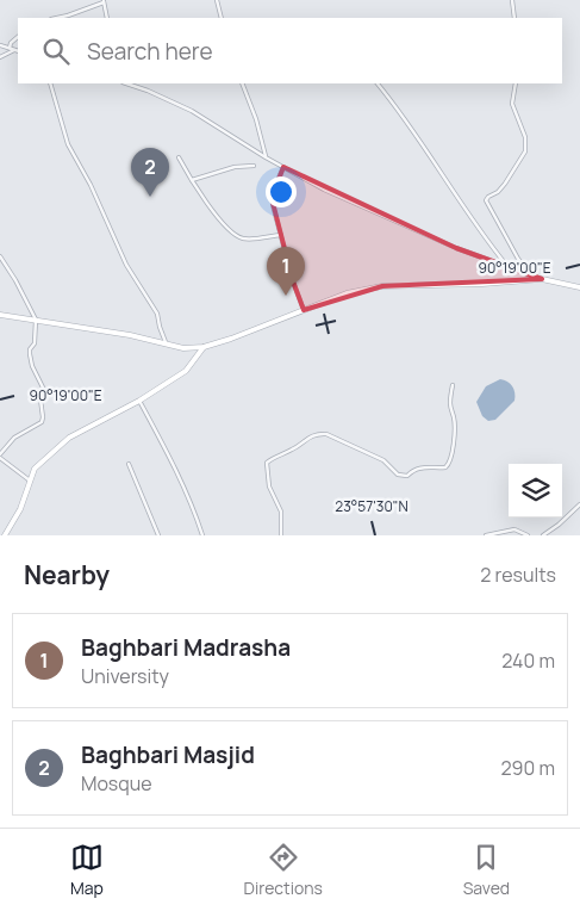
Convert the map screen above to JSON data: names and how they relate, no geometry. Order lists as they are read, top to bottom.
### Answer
{
  "page": {
    "search": "Search here",
    "pins": ["2", "1"],
    "heading": ["Nearby", "2 results"],
    "list": [
      {
        "mark": "1",
        "name": "Baghbari Madrasha",
        "note": "University",
        "value": "240 m"
      },
      {
        "mark": "2",
        "name": "Baghbari Masjid",
        "note": "Mosque",
        "value": "290 m"
      }
    ],
    "nav": ["Map", "Directions", "Saved"]
  },
  "coordinates": ["90°19'00\"E", "23°57'30\"N"]
}
